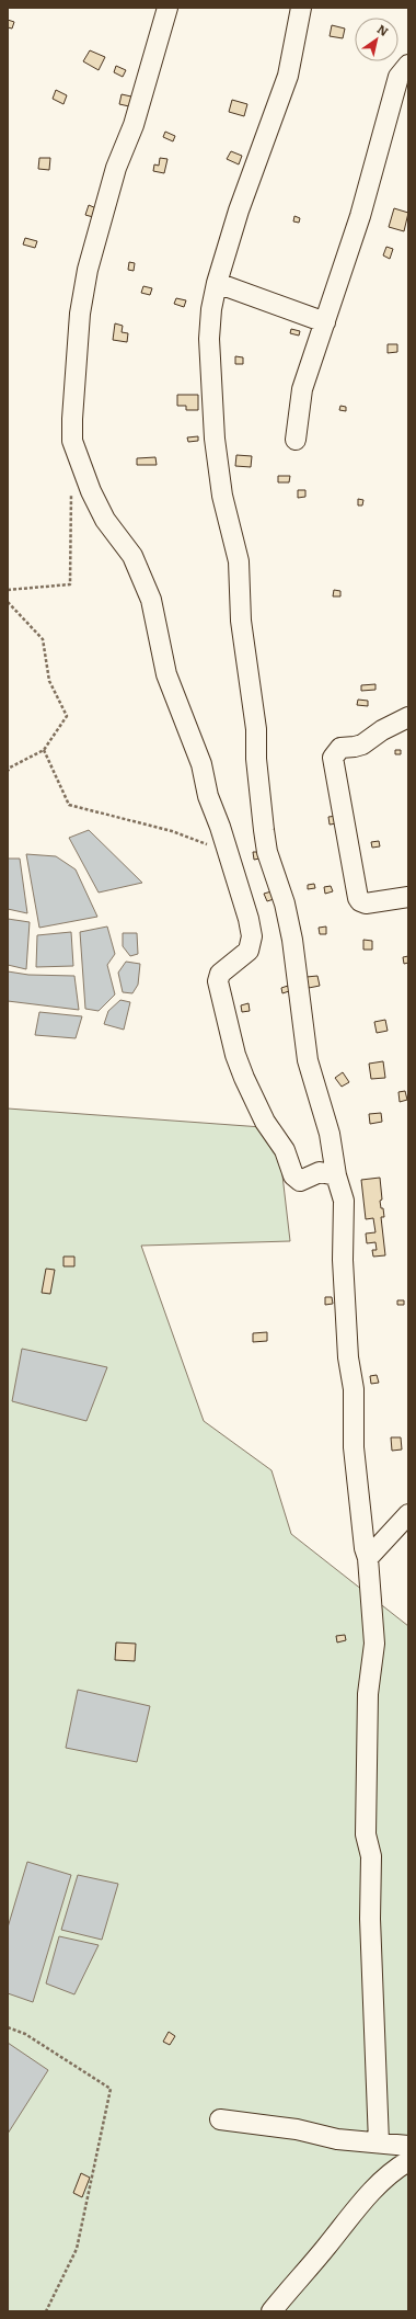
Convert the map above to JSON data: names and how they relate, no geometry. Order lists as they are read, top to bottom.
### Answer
{
  "north": "top right"
}
